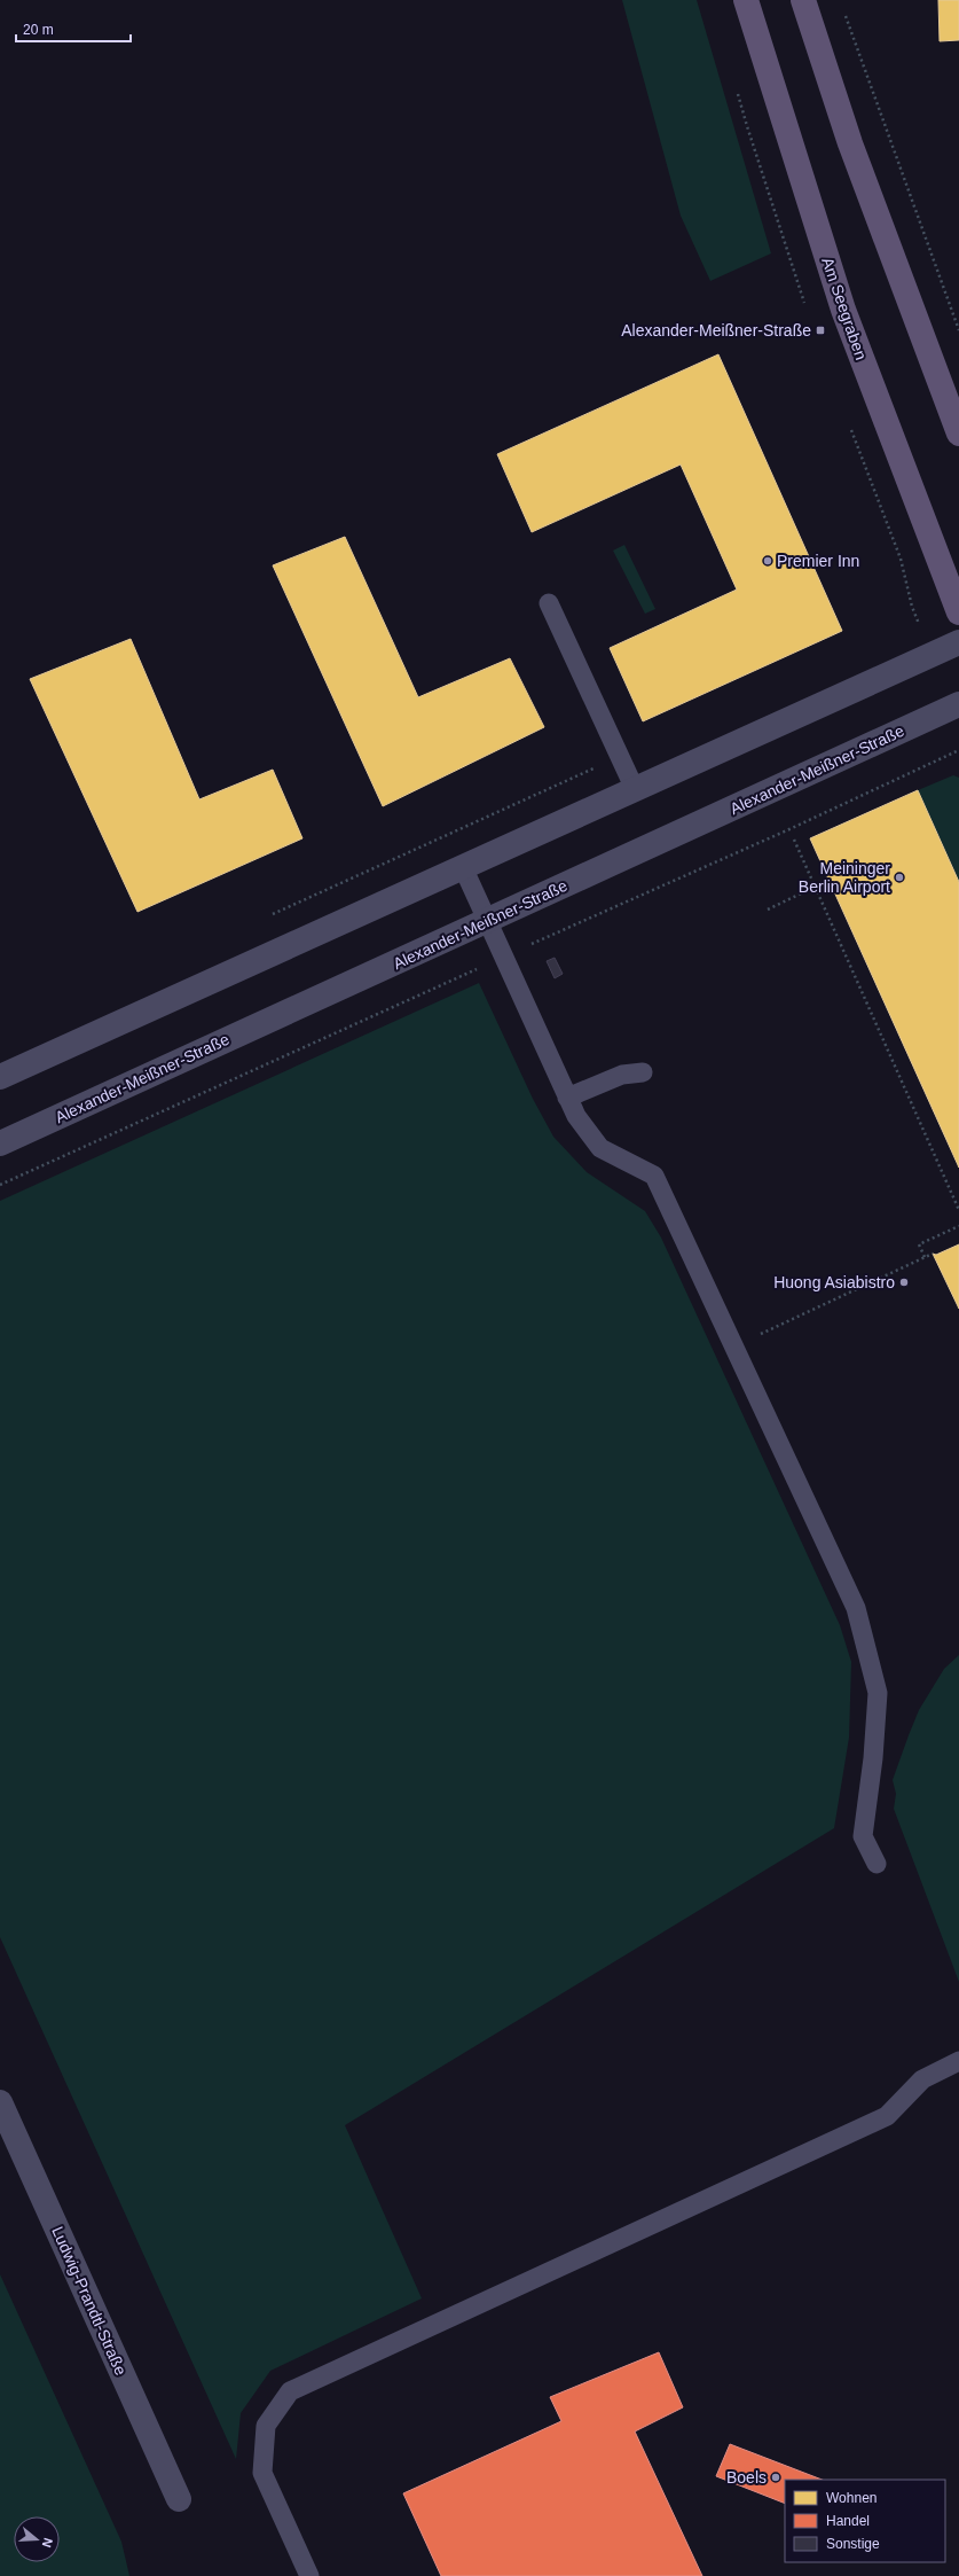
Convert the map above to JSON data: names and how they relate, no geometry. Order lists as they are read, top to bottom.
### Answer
{
  "streets": {
    "main road": ["Am Seegraben"],
    "street": ["Alexander-Meißner-Straße", "Ludwig-Prandtl-Straße"]
  },
  "places": {
    "transit": ["Alexander-Meißner-Straße"],
    "other": [
      "Premier Inn",
      "Meininger Berlin Airport",
      "Huong Asiabistro",
      "Boels"
    ]
  },
  "legend": ["Wohnen", "Handel", "Sonstige"],
  "scale_bar": "20 m",
  "north": "right"
}
